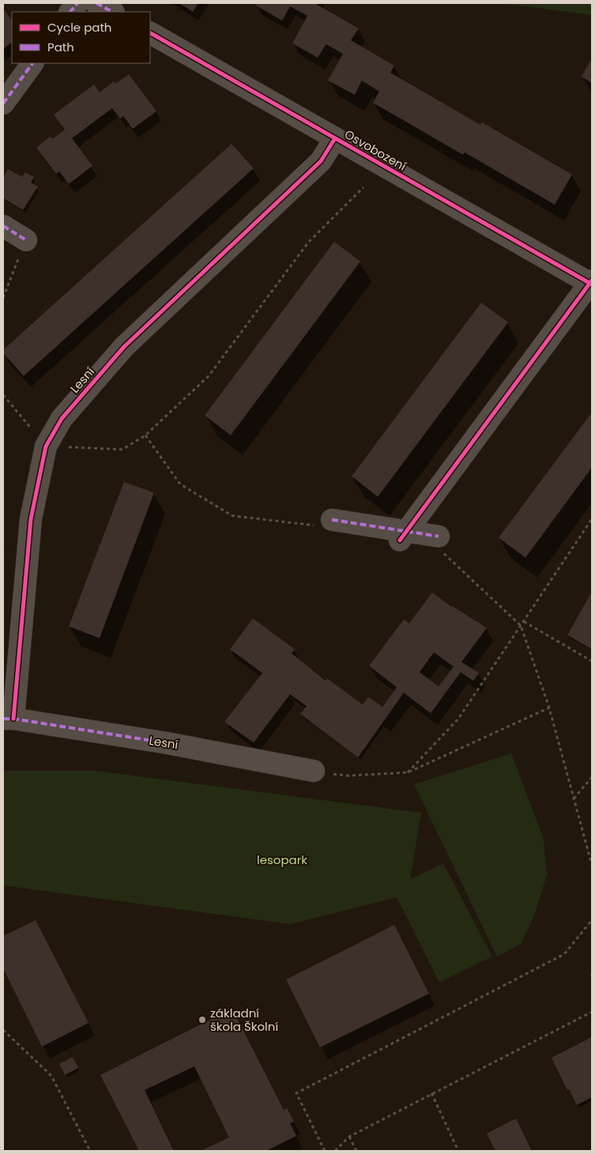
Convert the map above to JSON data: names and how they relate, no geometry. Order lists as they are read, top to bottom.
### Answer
{
  "streets": {
    "street": ["Osvobození", "Lesní"]
  },
  "crossings": [
    ["Osvobození", "Lesní"]
  ],
  "parks": ["lesopark"],
  "places": ["základní škola Školní"],
  "legend": ["Cycle path", "Path"]
}
